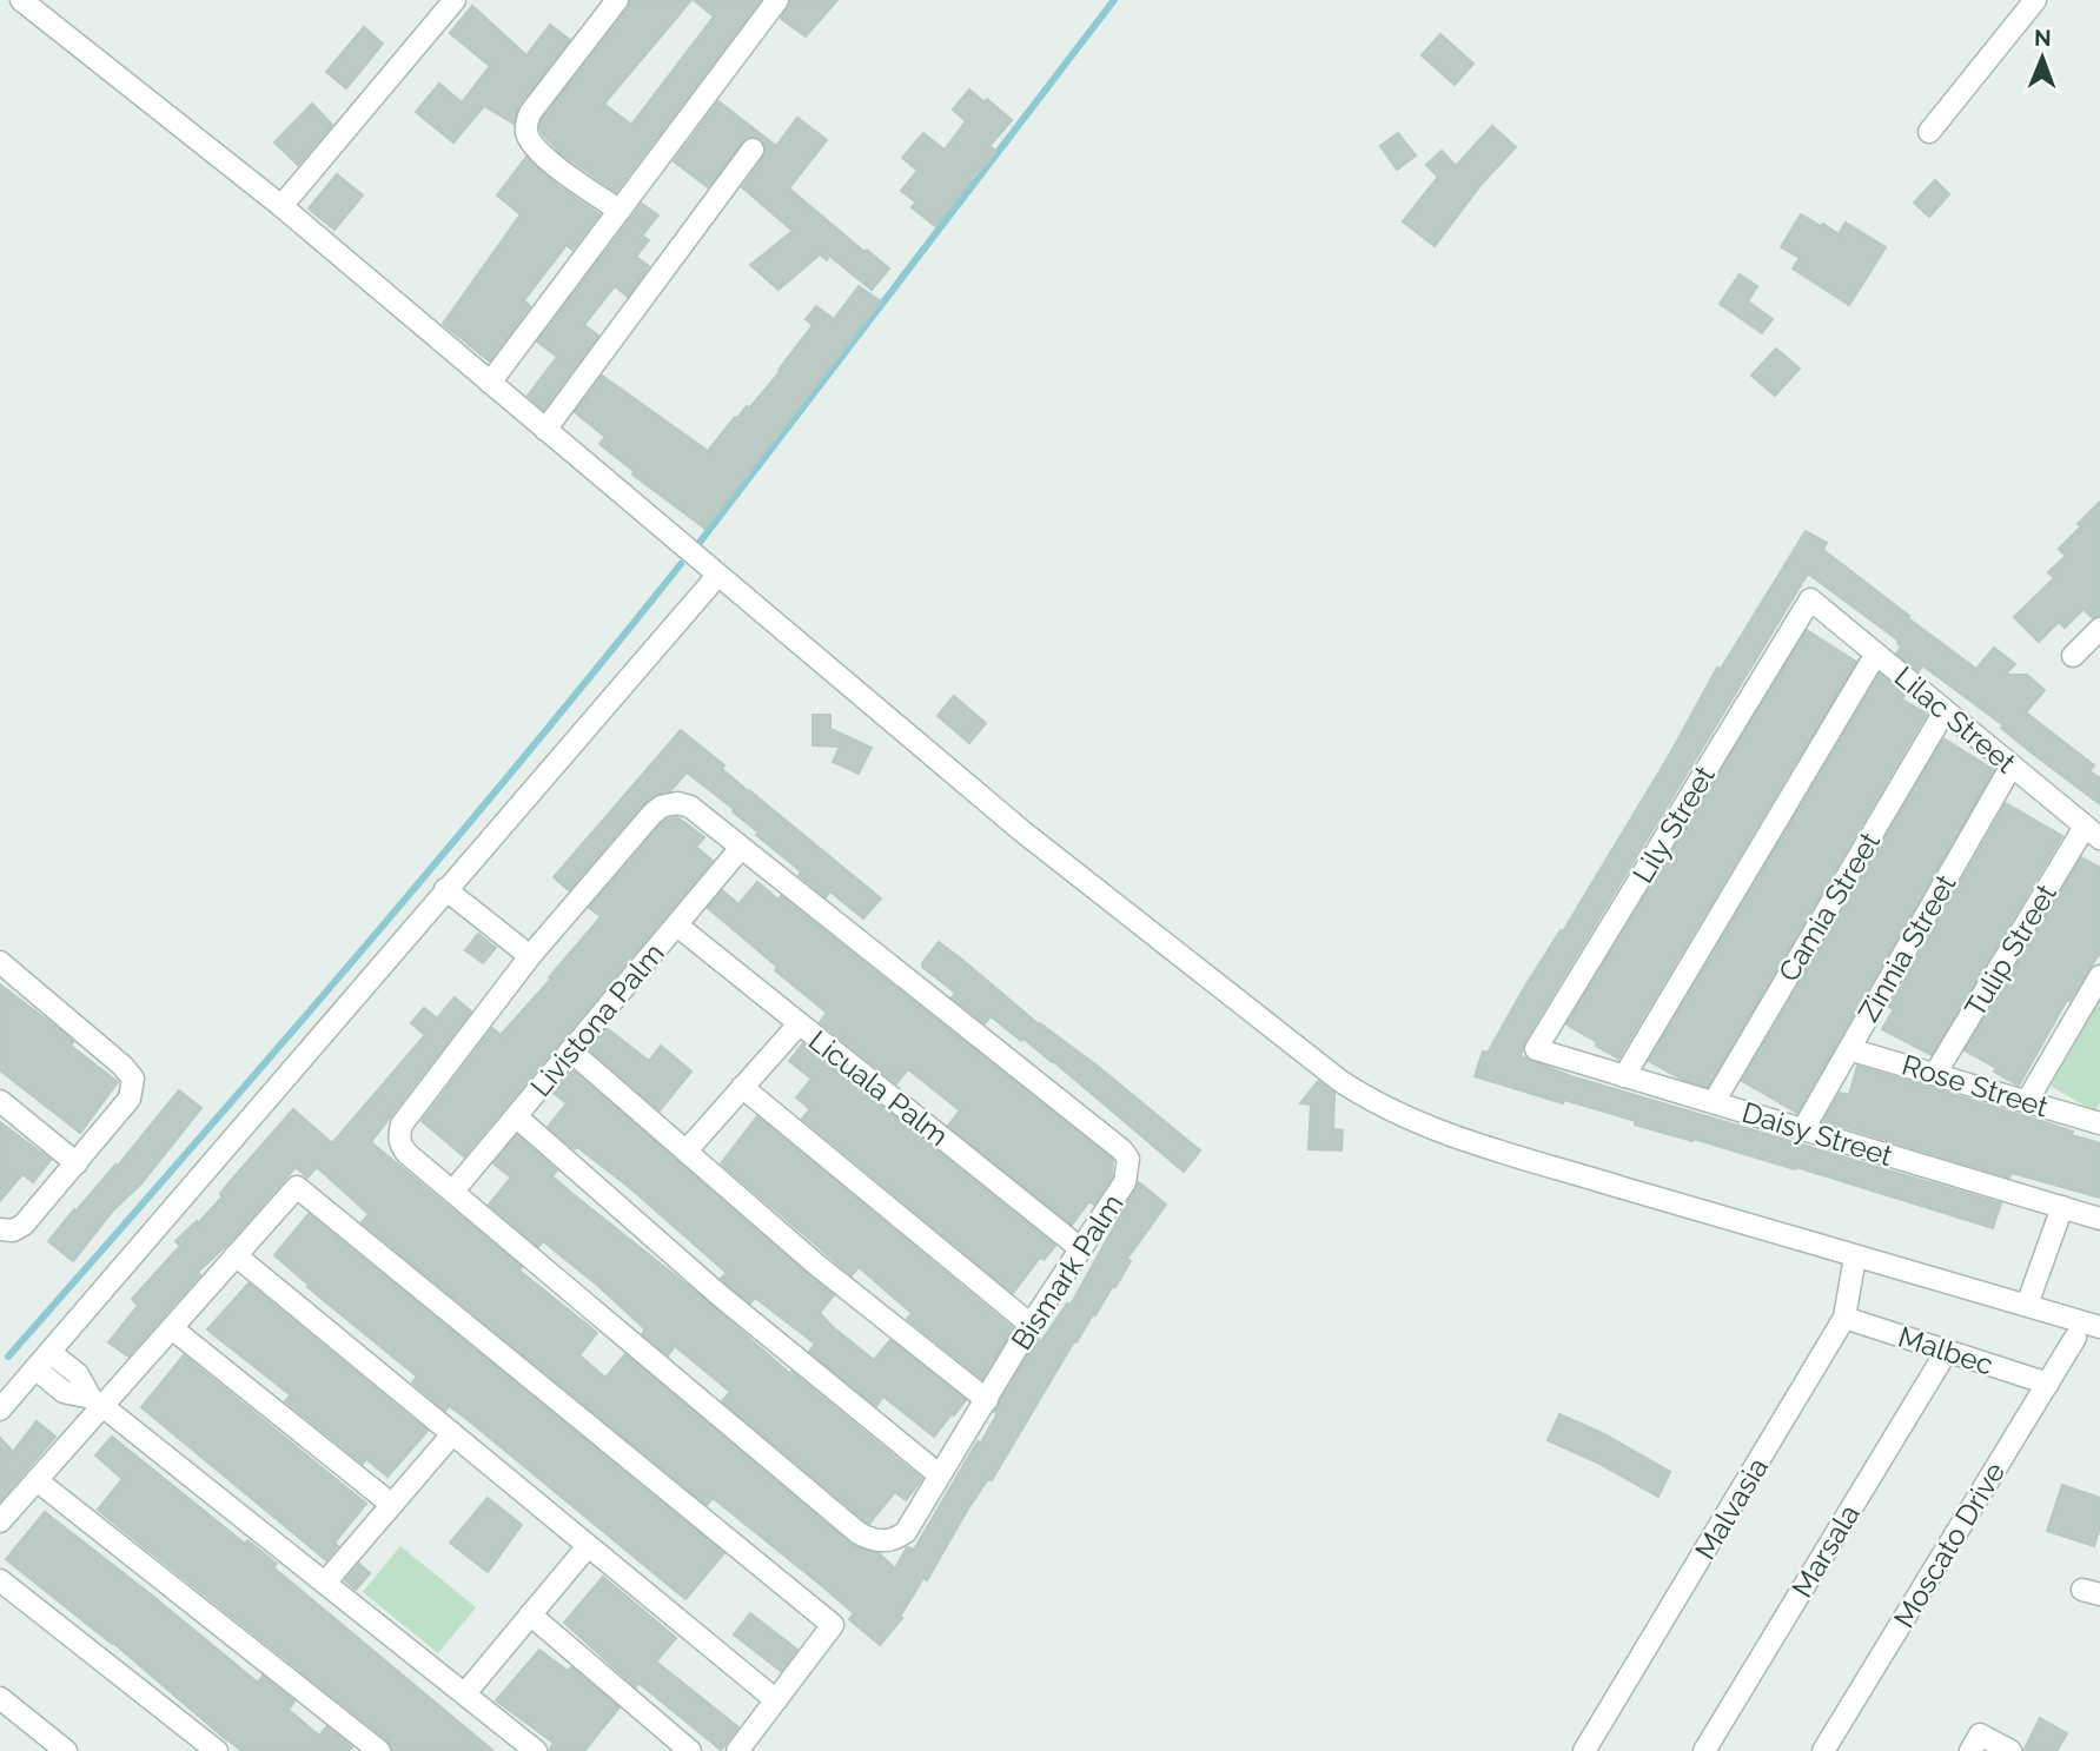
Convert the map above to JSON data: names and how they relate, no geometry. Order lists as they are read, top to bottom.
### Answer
{
  "streets": {
    "street": [
      "Lilac Street",
      "Lily Street",
      "Camia Street",
      "Zinnia Street",
      "Tulip Street",
      "Livistona Palm",
      "Rose Street",
      "Licuala Palm",
      "Daisy Street",
      "Bismark Palm",
      "Malbec",
      "Malvasia",
      "Moscato Drive",
      "Marsala"
    ]
  },
  "crossings": [
    ["Lilac Street", "Lily Street"],
    ["Lilac Street", "Camia Street"],
    ["Lilac Street", "Zinnia Street"],
    ["Lilac Street", "Tulip Street"],
    ["Lily Street", "Daisy Street"],
    ["Camia Street", "Daisy Street"],
    ["Zinnia Street", "Rose Street"],
    ["Zinnia Street", "Daisy Street"],
    ["Tulip Street", "Rose Street"],
    ["Livistona Palm", "Licuala Palm"],
    ["Livistona Palm", "Bismark Palm"],
    ["Licuala Palm", "Bismark Palm"],
    ["Malbec", "Malvasia"],
    ["Malbec", "Moscato Drive"],
    ["Malbec", "Marsala"]
  ],
  "north": "top"
}
